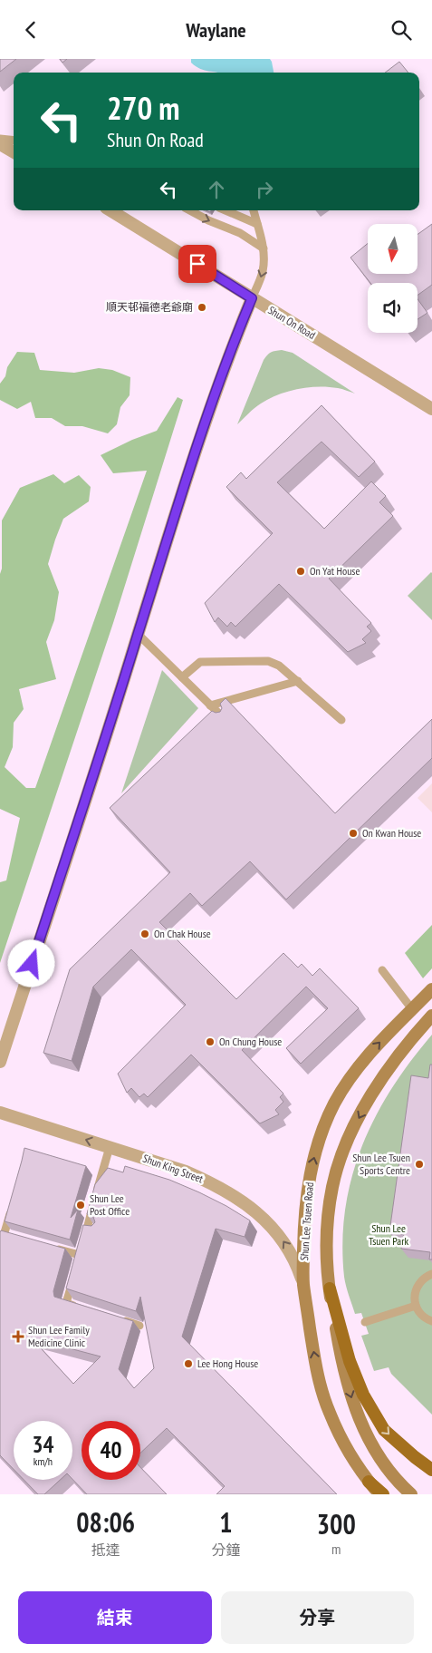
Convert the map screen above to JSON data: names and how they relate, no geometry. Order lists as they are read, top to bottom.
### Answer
{
  "streets": {
    "main road": ["Shun Lee Tsuen Road"],
    "street": ["Shun On Road", "Shun King Street"]
  },
  "crossings": [
    ["Shun King Street", "Shun Lee Tsuen Road"]
  ],
  "one_way": ["Shun King Street"],
  "parks": ["Shun Lee Tsuen Park"],
  "places": {
    "other": [
      "順天邨福德老爺廟",
      "On Yat House",
      "On Kwan House",
      "On Chak House",
      "On Chung House",
      "Shun Lee Tsuen Sports Centre",
      "Shun Lee Post Office",
      "Lee Hong House"
    ],
    "health": ["Shun Lee Family Medicine Clinic"]
  },
  "north": "bottom",
  "page": {
    "header": "Waylane",
    "turn": ["270 m", "Shun On Road"],
    "speed": "34 km/h",
    "limit": "40",
    "eta": [
      "08:06",
      "抵達",
      "1",
      "分鐘",
      "300",
      "m"
    ],
    "buttons": ["結束", "分享"]
  }
}
